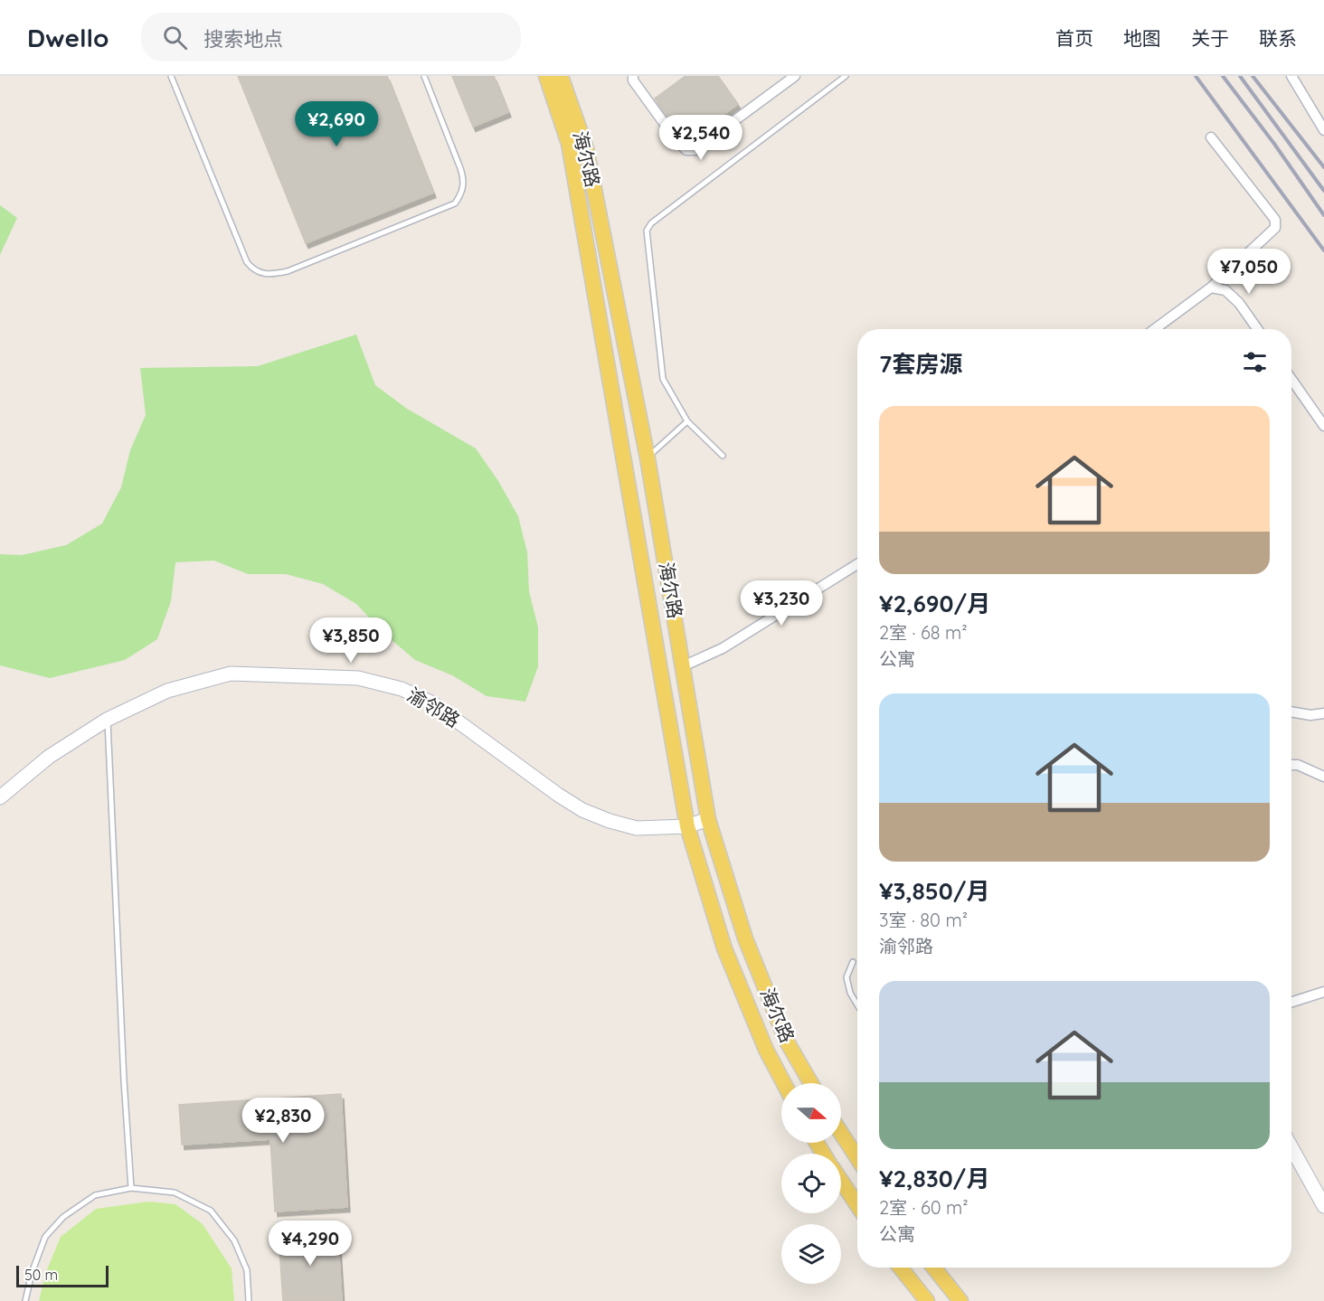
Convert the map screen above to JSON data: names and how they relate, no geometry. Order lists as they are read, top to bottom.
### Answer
{
  "streets": {
    "main road": ["海尔路", "渝邻路"]
  },
  "crossings": [
    ["海尔路", "渝邻路"]
  ],
  "scale_bar": "50 m",
  "north": "right",
  "page": {
    "header": "Dwello",
    "search": "搜索地点",
    "nav": [
      "首页",
      "地图",
      "关于",
      "联系"
    ],
    "price": [
      "¥2,690",
      "¥2,540",
      "¥7,050",
      "¥3,230",
      "¥3,850",
      "¥2,830",
      "¥4,290"
    ],
    "heading": "7套房源",
    "list": [
      {
        "name": "¥2,690/月",
        "note": "2室 · 68 m² · 公寓"
      },
      {
        "name": "¥3,850/月",
        "note": "3室 · 80 m² · 渝邻路"
      },
      {
        "name": "¥2,830/月",
        "note": "2室 · 60 m² · 公寓"
      }
    ],
    "scale": "50 m"
  }
}
